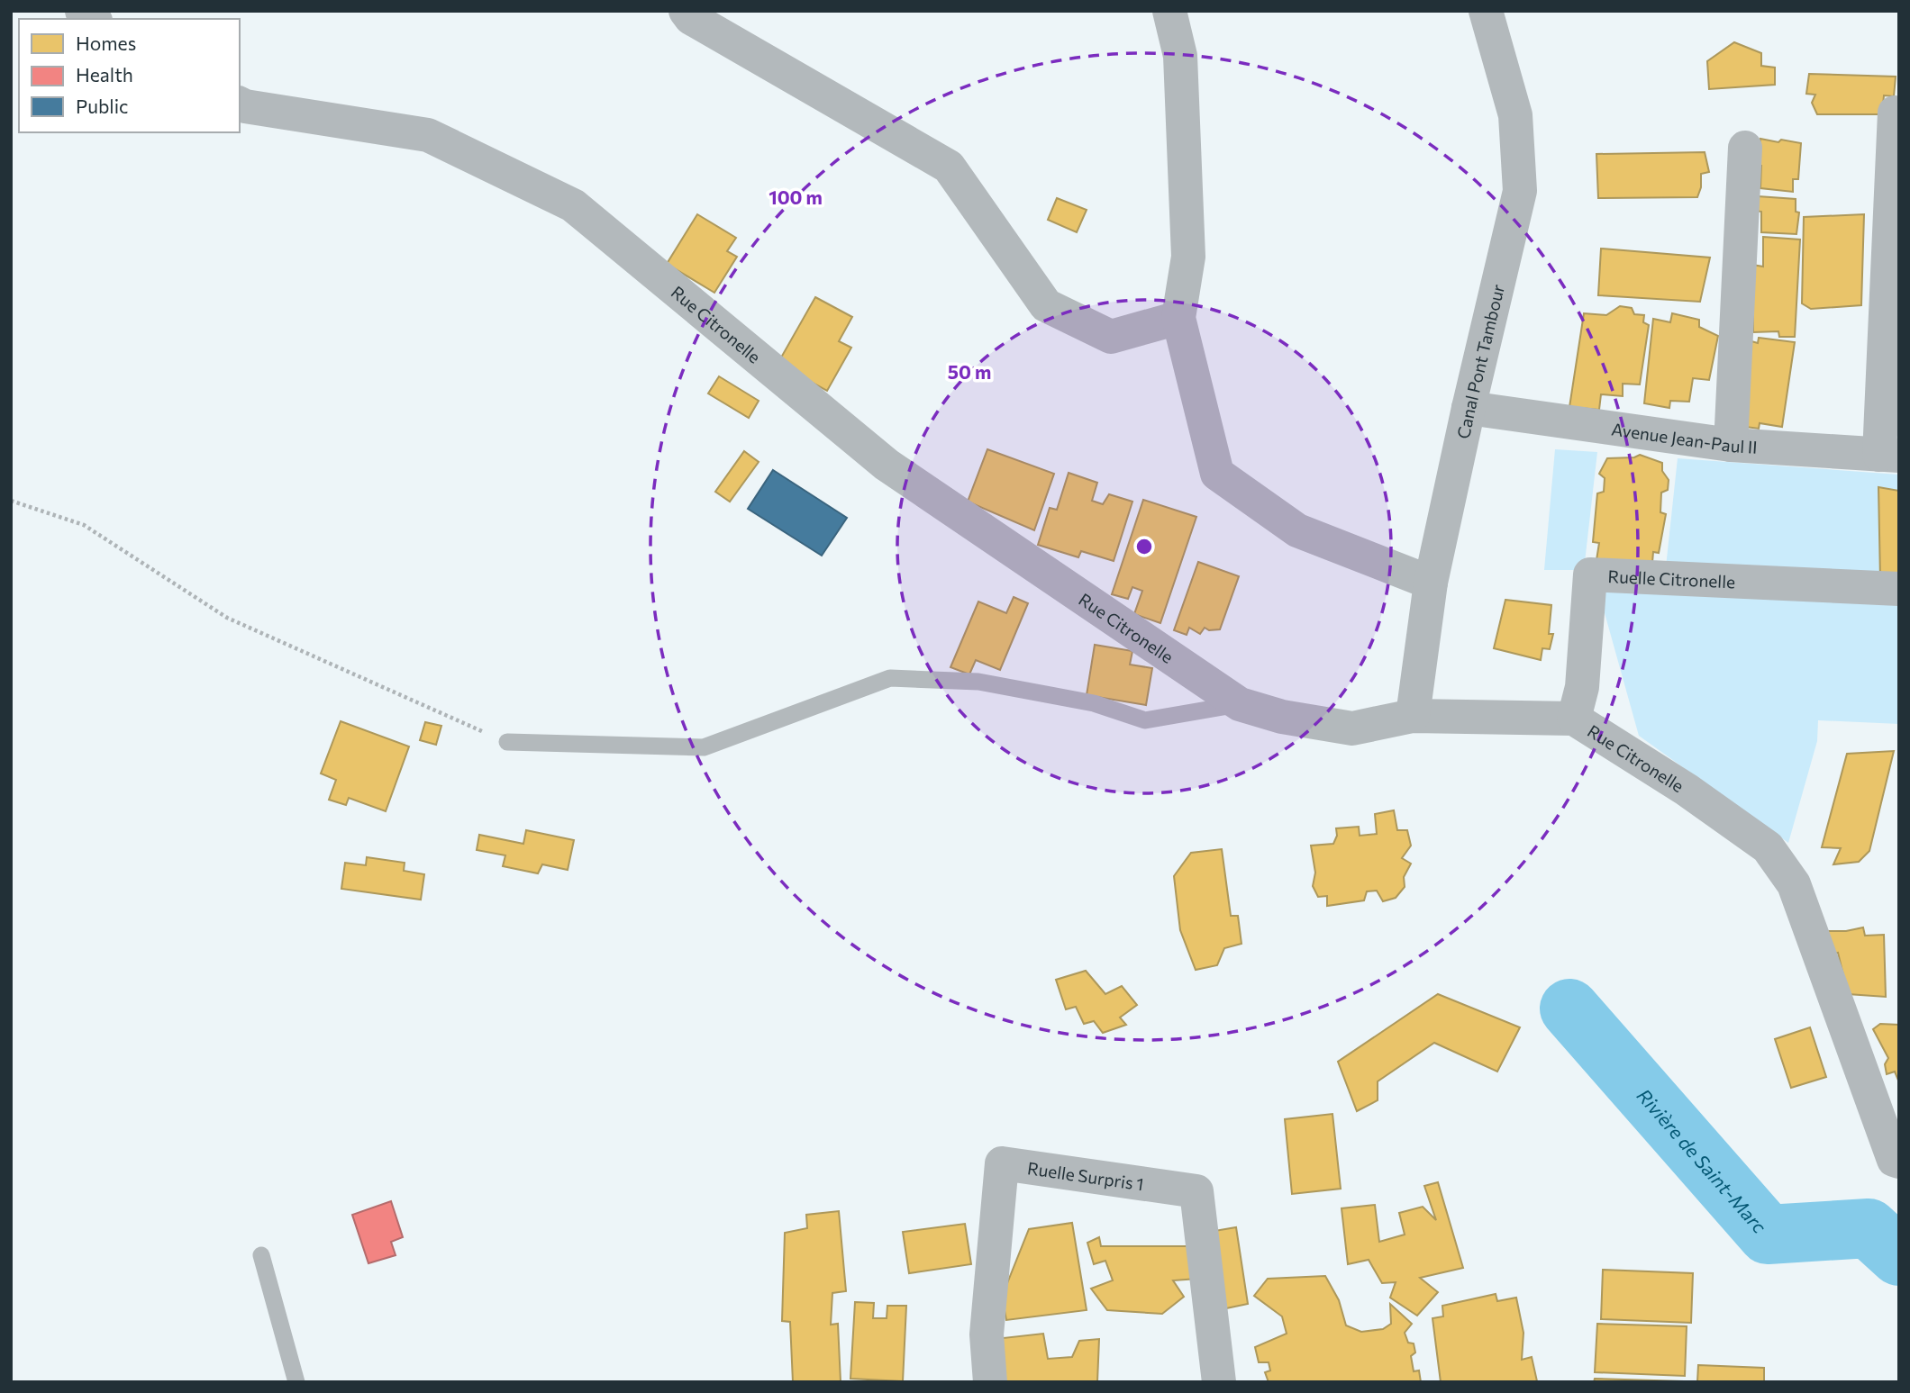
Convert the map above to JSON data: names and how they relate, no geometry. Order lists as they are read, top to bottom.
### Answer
{
  "streets": {
    "street": [
      "Rue Citronelle",
      "Canal Pont Tambour",
      "Avenue Jean-Paul II",
      "Ruelle Citronelle",
      "Ruelle Surpris 1"
    ]
  },
  "crossings": [
    ["Rue Citronelle", "Canal Pont Tambour"],
    ["Rue Citronelle", "Ruelle Citronelle"],
    ["Canal Pont Tambour", "Avenue Jean-Paul II"]
  ],
  "water": ["Rivière de Saint-Marc"],
  "legend": ["Homes", "Health", "Public"],
  "rings": ["100 m", "50 m"]
}
